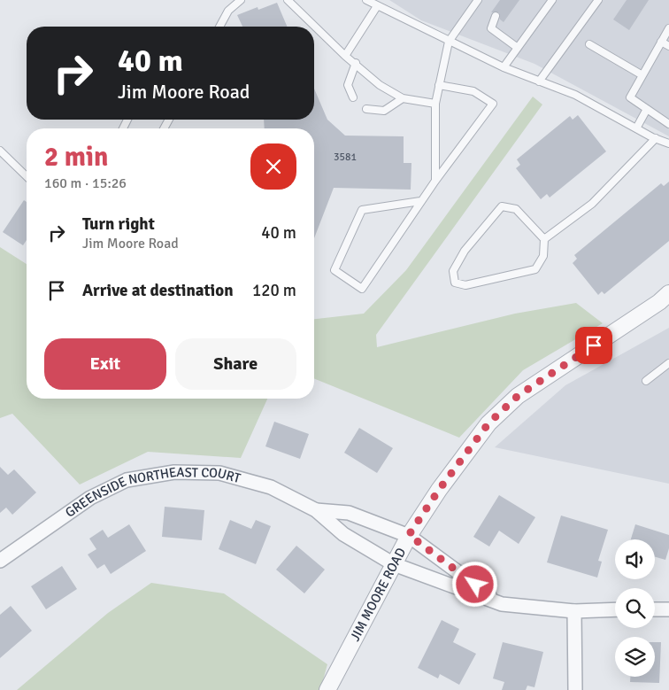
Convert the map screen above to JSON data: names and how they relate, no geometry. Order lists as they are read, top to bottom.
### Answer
{
  "streets": {
    "street": ["GREENSIDE NORTHEAST COURT", "JIM MOORE ROAD"]
  },
  "crossings": [
    ["GREENSIDE NORTHEAST COURT", "JIM MOORE ROAD"]
  ],
  "house_numbers": ["3581"],
  "page": {
    "turn": ["40 m", "Jim Moore Road"],
    "heading": ["2 min", "160 m · 15:26"],
    "list": [
      {
        "name": "Turn right",
        "note": "Jim Moore Road",
        "value": "40 m"
      },
      {
        "name": "Arrive at destination",
        "value": "120 m"
      }
    ],
    "buttons": ["Exit", "Share"]
  }
}
